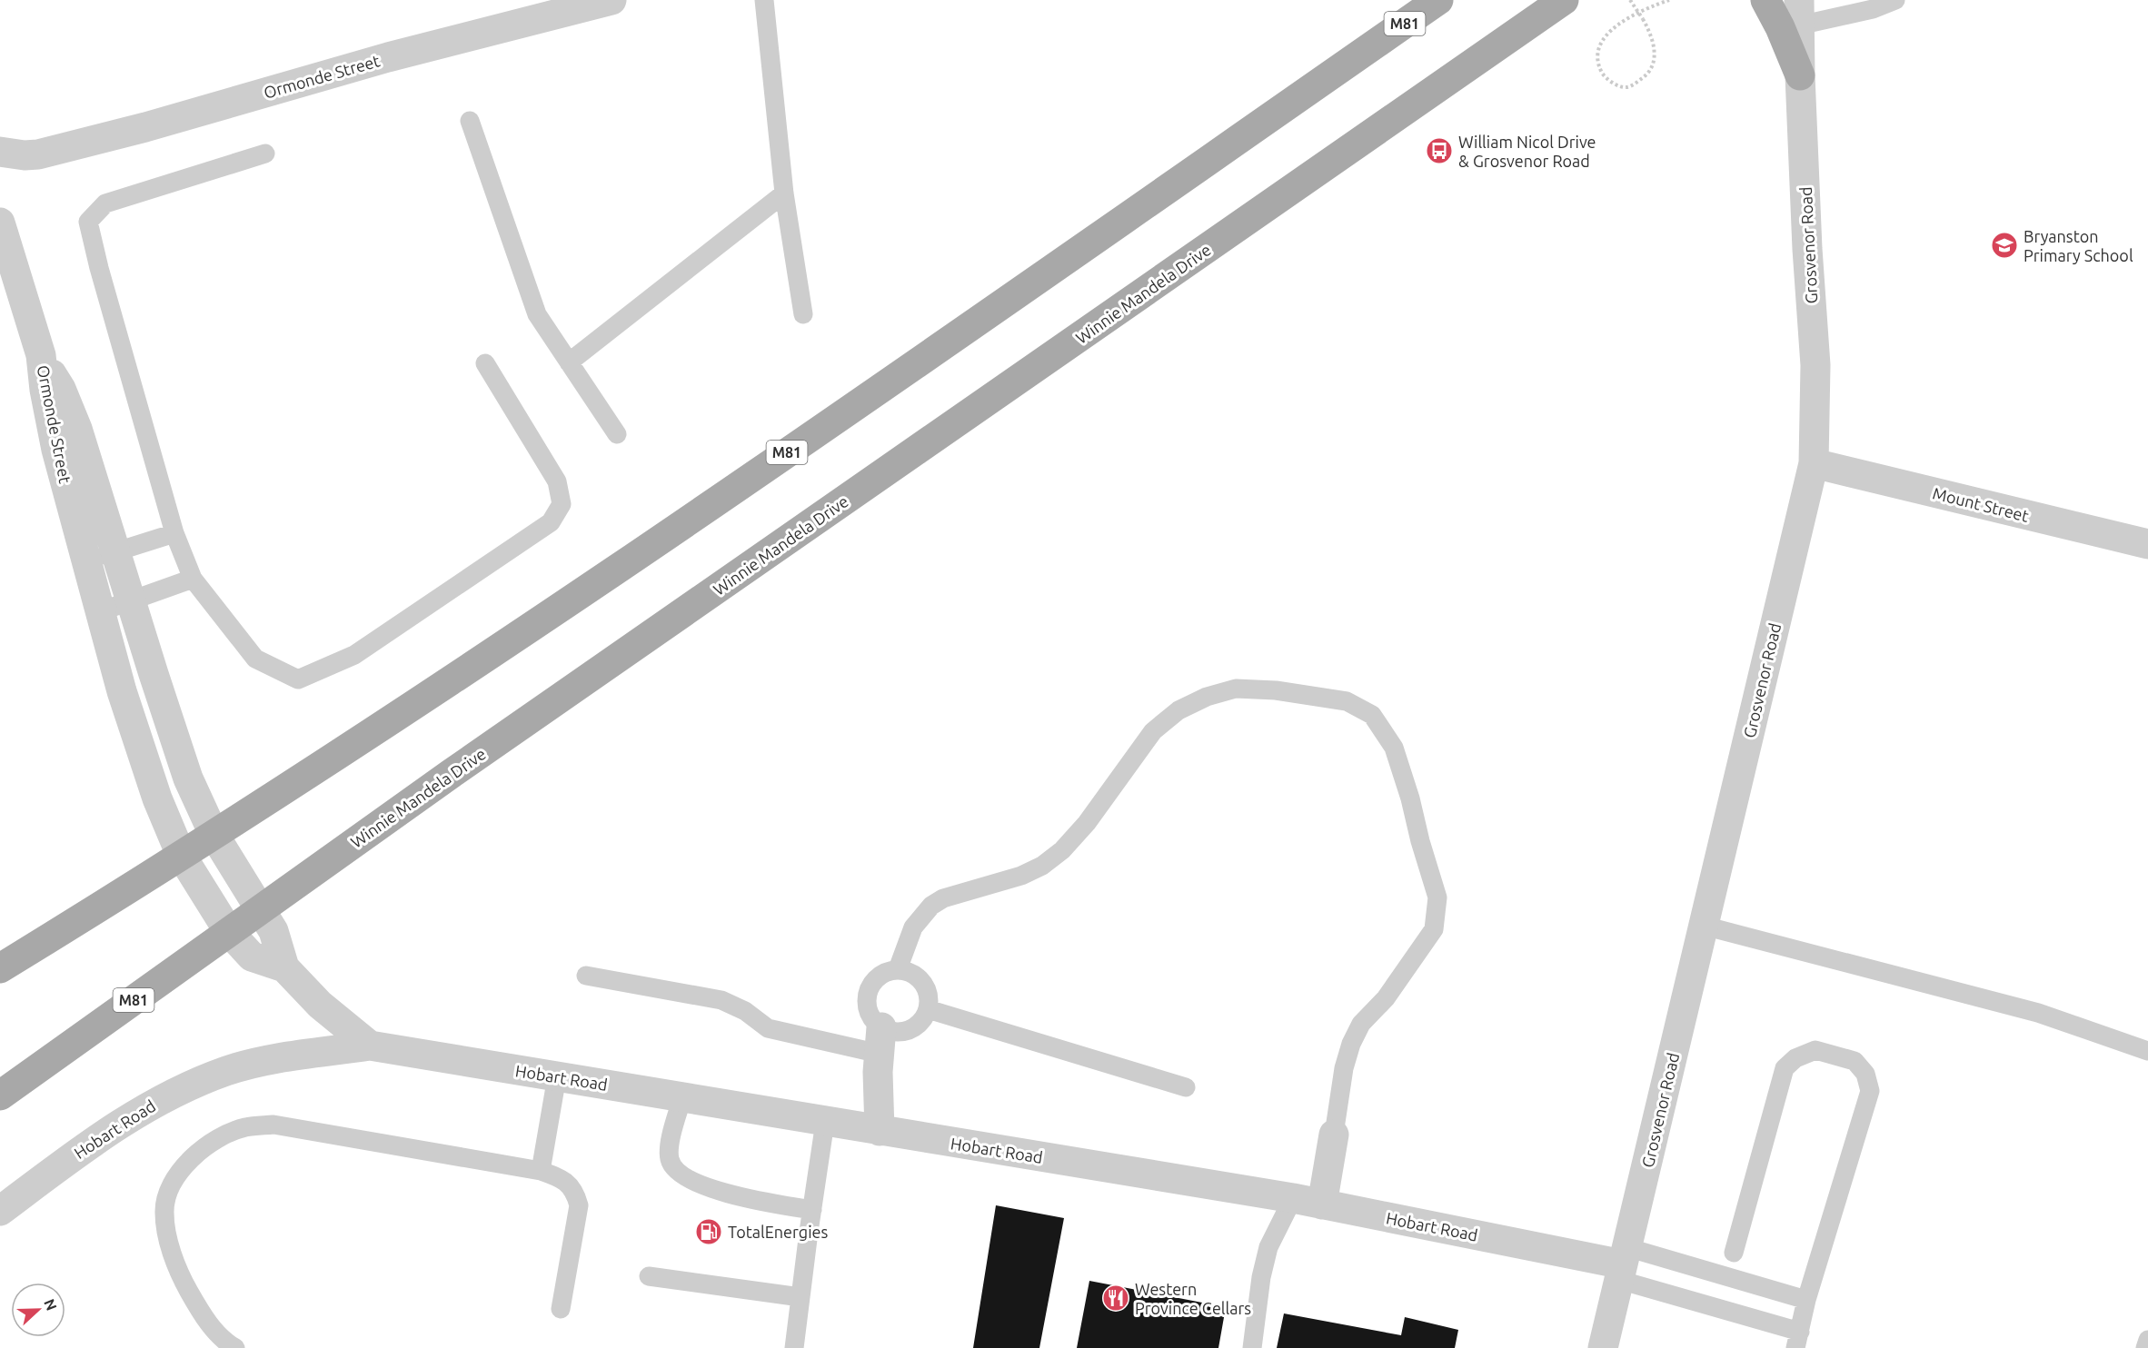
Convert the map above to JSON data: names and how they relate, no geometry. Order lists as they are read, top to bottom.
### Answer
{
  "streets": {
    "main road": ["M81", "Winnie Mandela Drive"],
    "street": [
      "Ormonde Street",
      "Grosvenor Road",
      "Mount Street",
      "Hobart Road"
    ]
  },
  "crossings": [
    ["M81", "Ormonde Street"],
    ["Ormonde Street", "Winnie Mandela Drive"],
    ["Ormonde Street", "Hobart Road"],
    ["Grosvenor Road", "Mount Street"],
    ["Grosvenor Road", "Hobart Road"],
    ["Winnie Mandela Drive", "Hobart Road"]
  ],
  "places": {
    "bus stop": ["William Nicol Drive & Grosvenor Road"],
    "school or university": ["Bryanston Primary School"],
    "fuel station": ["TotalEnergies"],
    "restaurant": ["Western Province Cellars"]
  },
  "north": "right"
}
